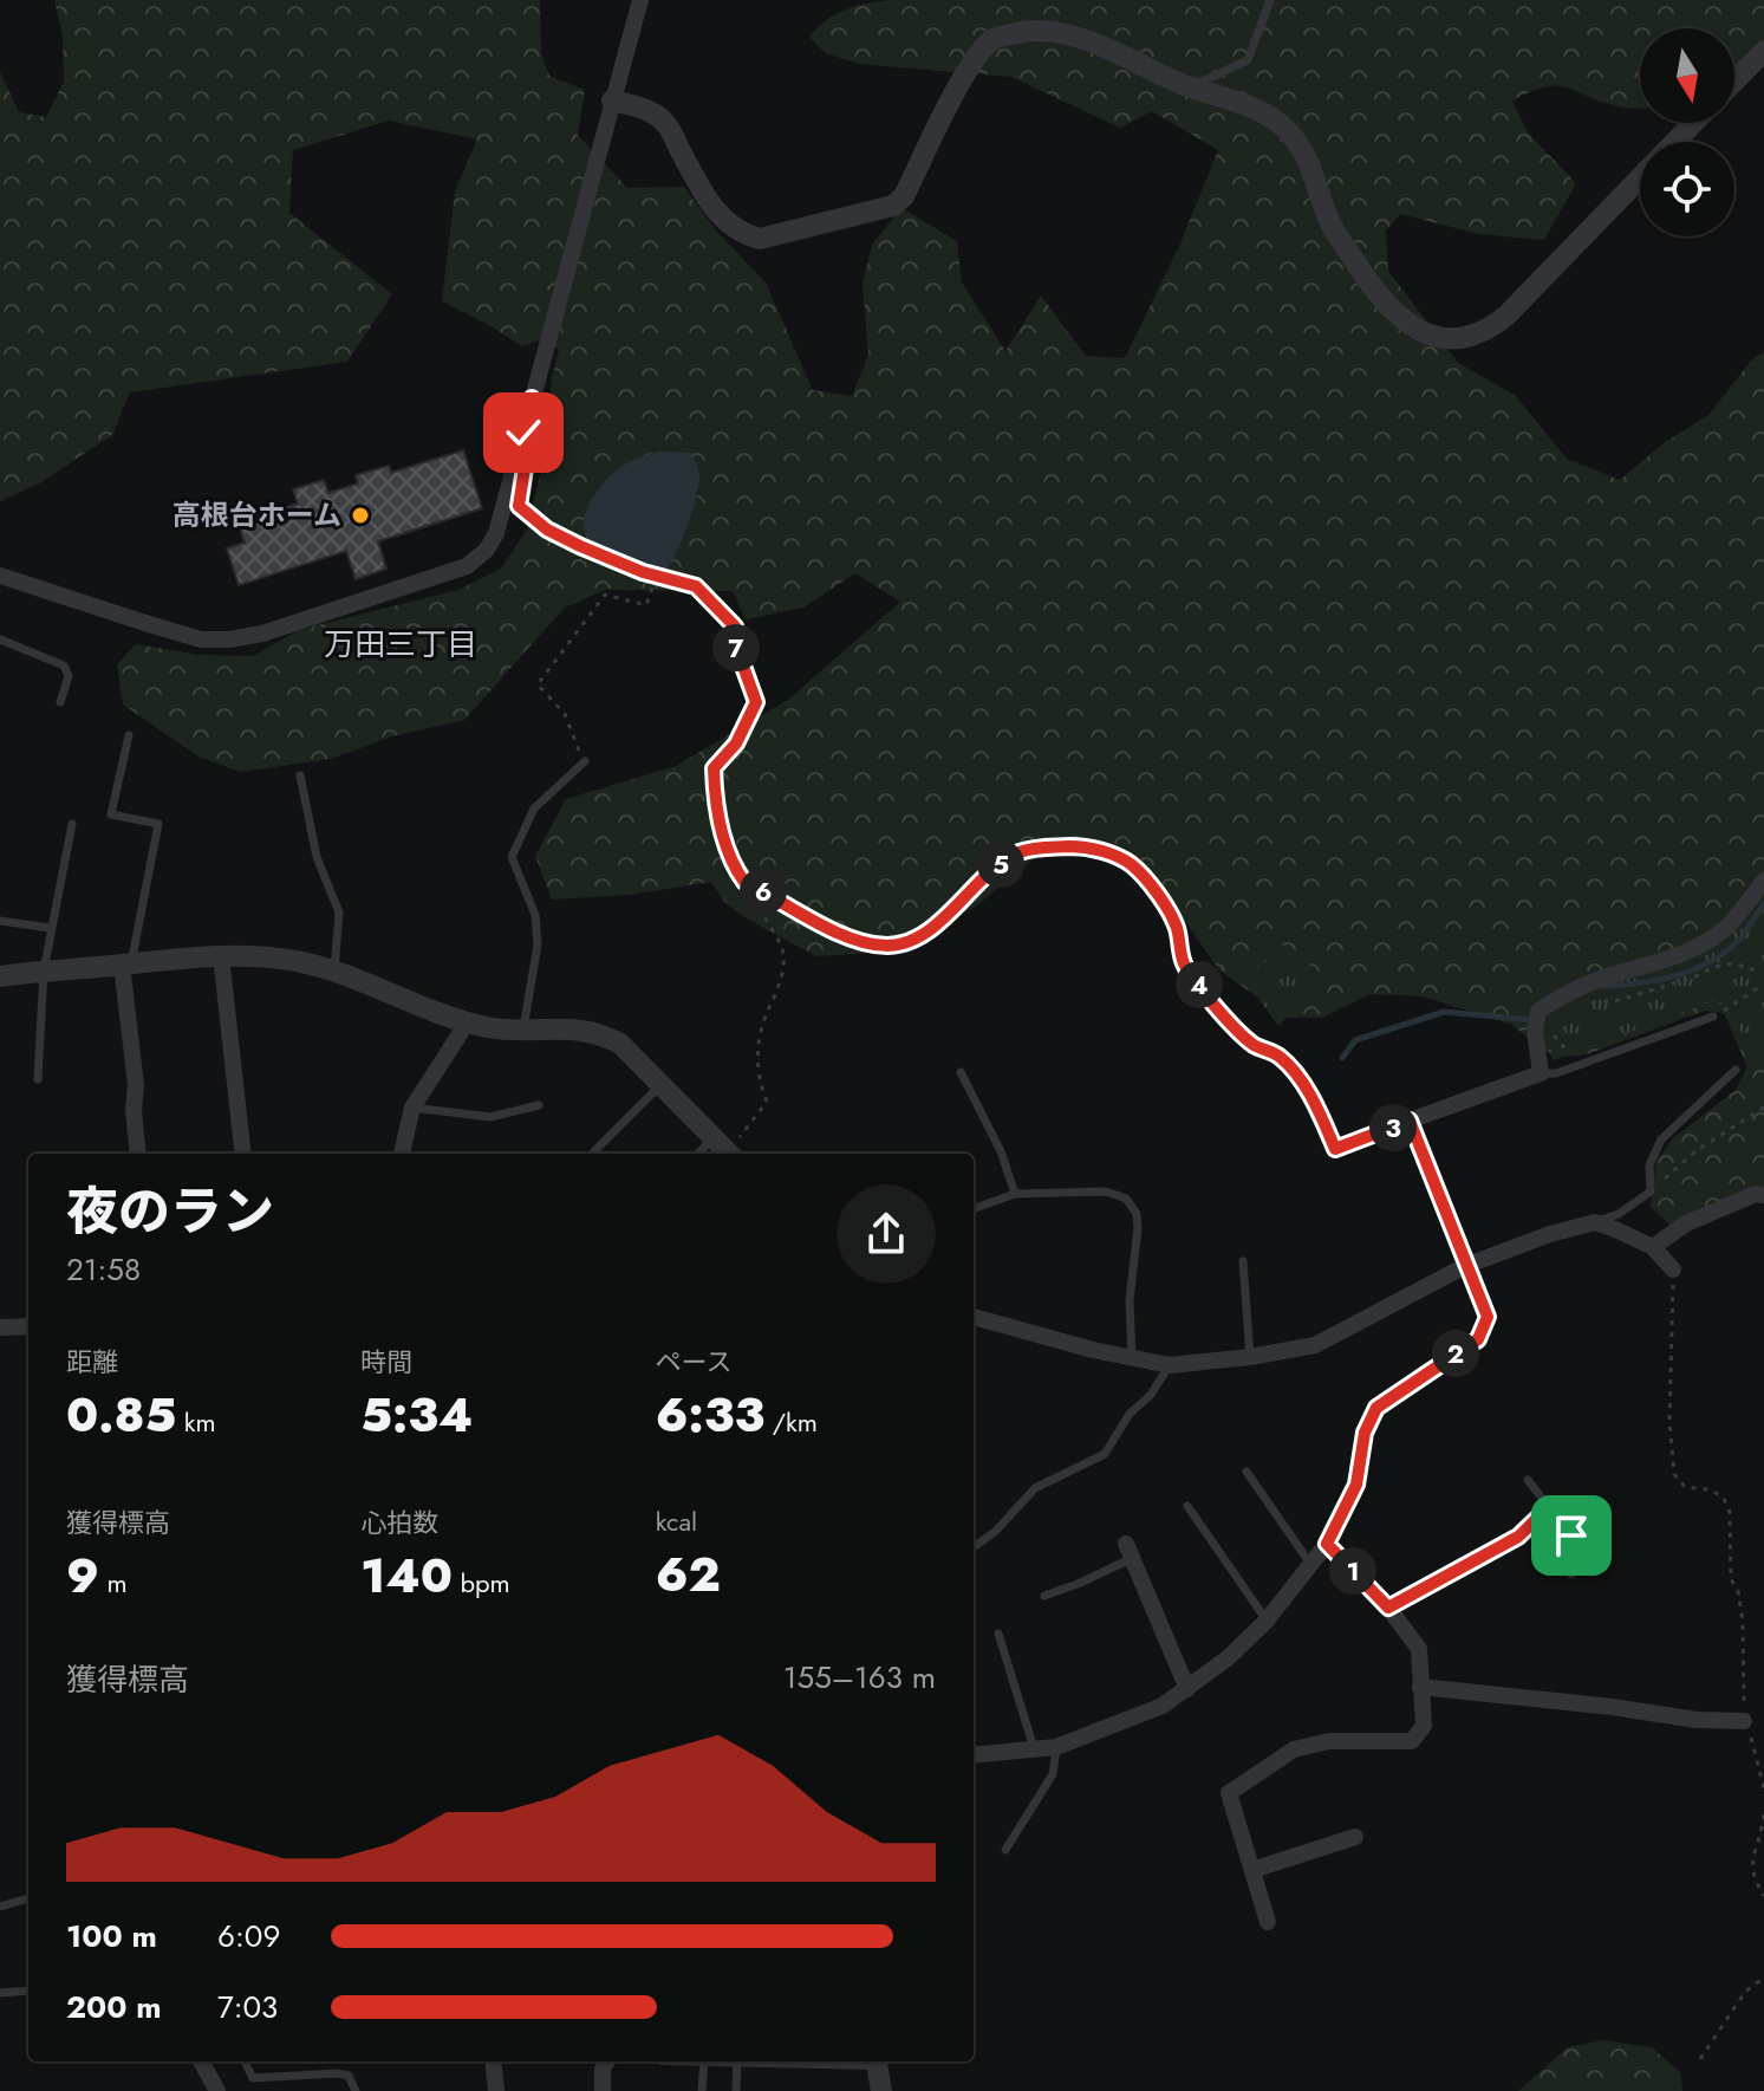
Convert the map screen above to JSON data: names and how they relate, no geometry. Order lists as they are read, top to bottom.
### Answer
{
  "districts": ["万田三丁目"],
  "places": ["高根台ホーム"],
  "north": "bottom",
  "page": {
    "pins": [
      "7",
      "5",
      "6",
      "4",
      "3",
      "2",
      "1"
    ],
    "heading": ["夜のラン", "21:58"],
    "stats": [
      ["距離", "0.85 km"],
      ["時間", "5:34"],
      ["ペース", "6:33 /km"],
      ["獲得標高", "9 m"],
      ["心拍数", "140 bpm"],
      ["kcal", "62"]
    ],
    "chart": ["獲得標高", "155–163 m"],
    "list": [
      {
        "name": "100 m",
        "note": "6:09"
      },
      {
        "name": "200 m",
        "note": "7:03"
      }
    ]
  }
}
